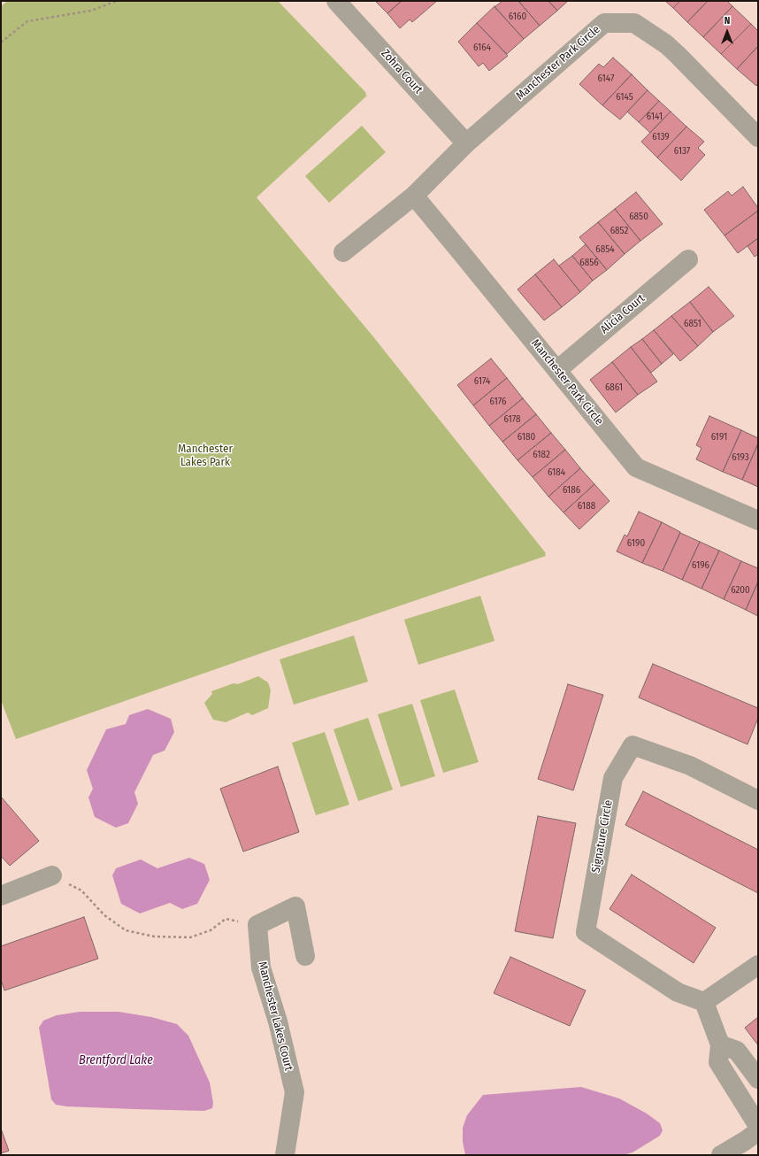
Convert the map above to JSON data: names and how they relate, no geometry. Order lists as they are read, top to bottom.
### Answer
{
  "streets": {
    "street": [
      "Manchester Park Circle",
      "Zohra Court",
      "Alicia Court",
      "Signature Circle",
      "Manchester Lakes Court"
    ]
  },
  "crossings": [
    ["Manchester Park Circle", "Zohra Court"],
    ["Manchester Park Circle", "Alicia Court"]
  ],
  "water": ["Brentford Lake"],
  "parks": ["Manchester Lakes Park"],
  "house_numbers": [
    "6160",
    "6164",
    "6147",
    "6145",
    "6141",
    "6139",
    "6137",
    "6850",
    "6852",
    "6854",
    "6856",
    "6851",
    "6174",
    "6861",
    "6176",
    "6178",
    "6180",
    "6191",
    "6182",
    "6193",
    "6184",
    "6186",
    "6188",
    "6190",
    "6196",
    "6200"
  ],
  "north": "top"
}
